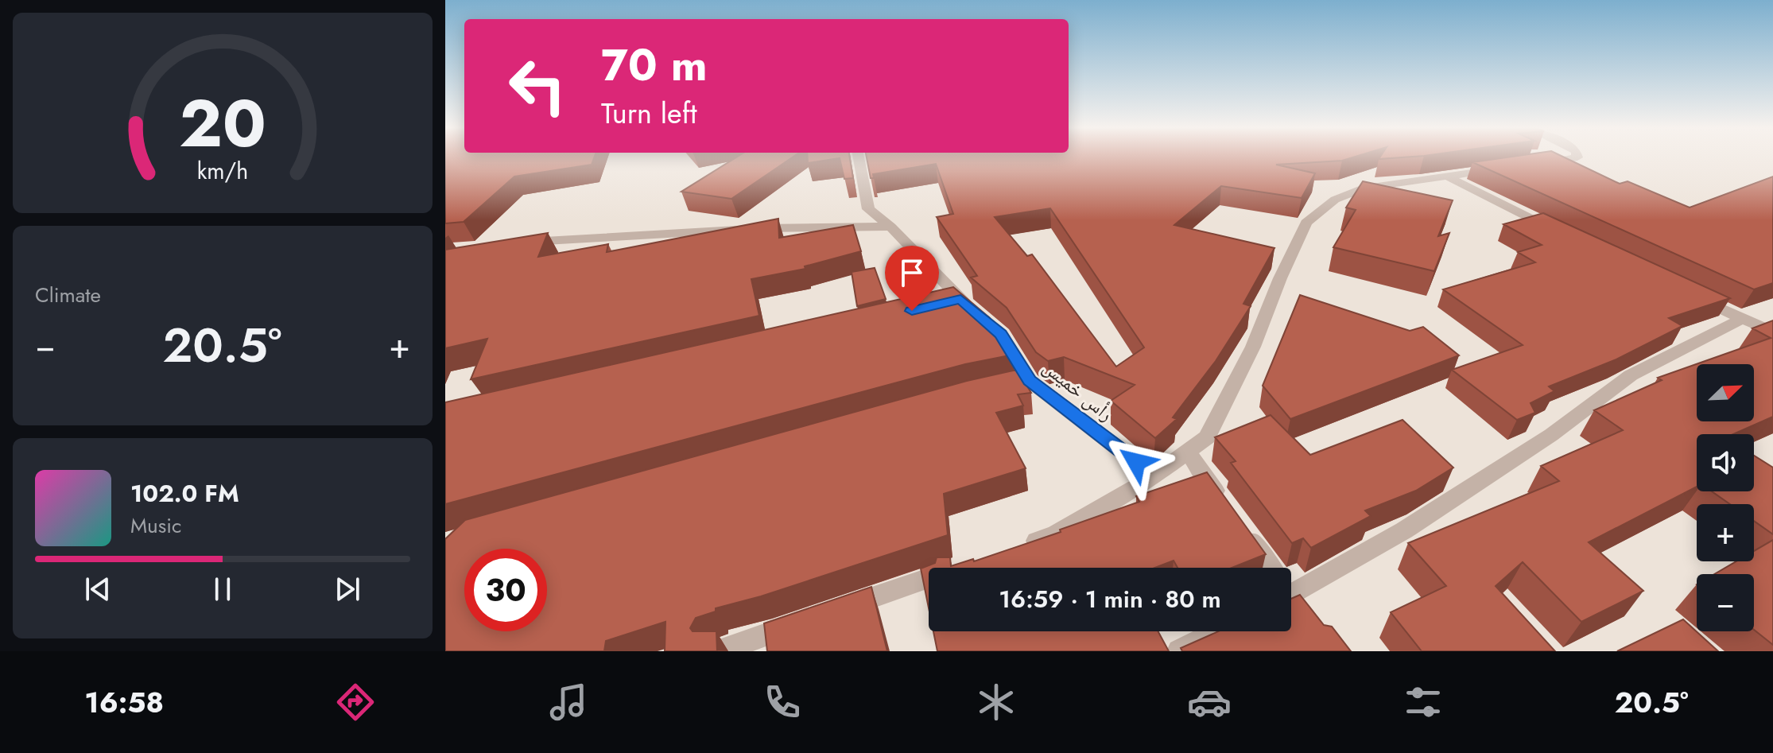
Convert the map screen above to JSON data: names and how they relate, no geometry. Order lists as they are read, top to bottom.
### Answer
{
  "streets": {
    "street": ["رأس خميس"]
  },
  "north": "top right",
  "page": {
    "turn": ["70 m", "Turn left"],
    "tile": "Climate",
    "heat": ["−", "20.5°", "+"],
    "map_buttons": ["+", "−"],
    "song": ["102.0 FM", "Music"],
    "limit": "30",
    "trip": "16:59 · 1 min · 80 m",
    "tabs": ["16:58", "20.5°"],
    "gauge": ["20", "km/h"]
  }
}
